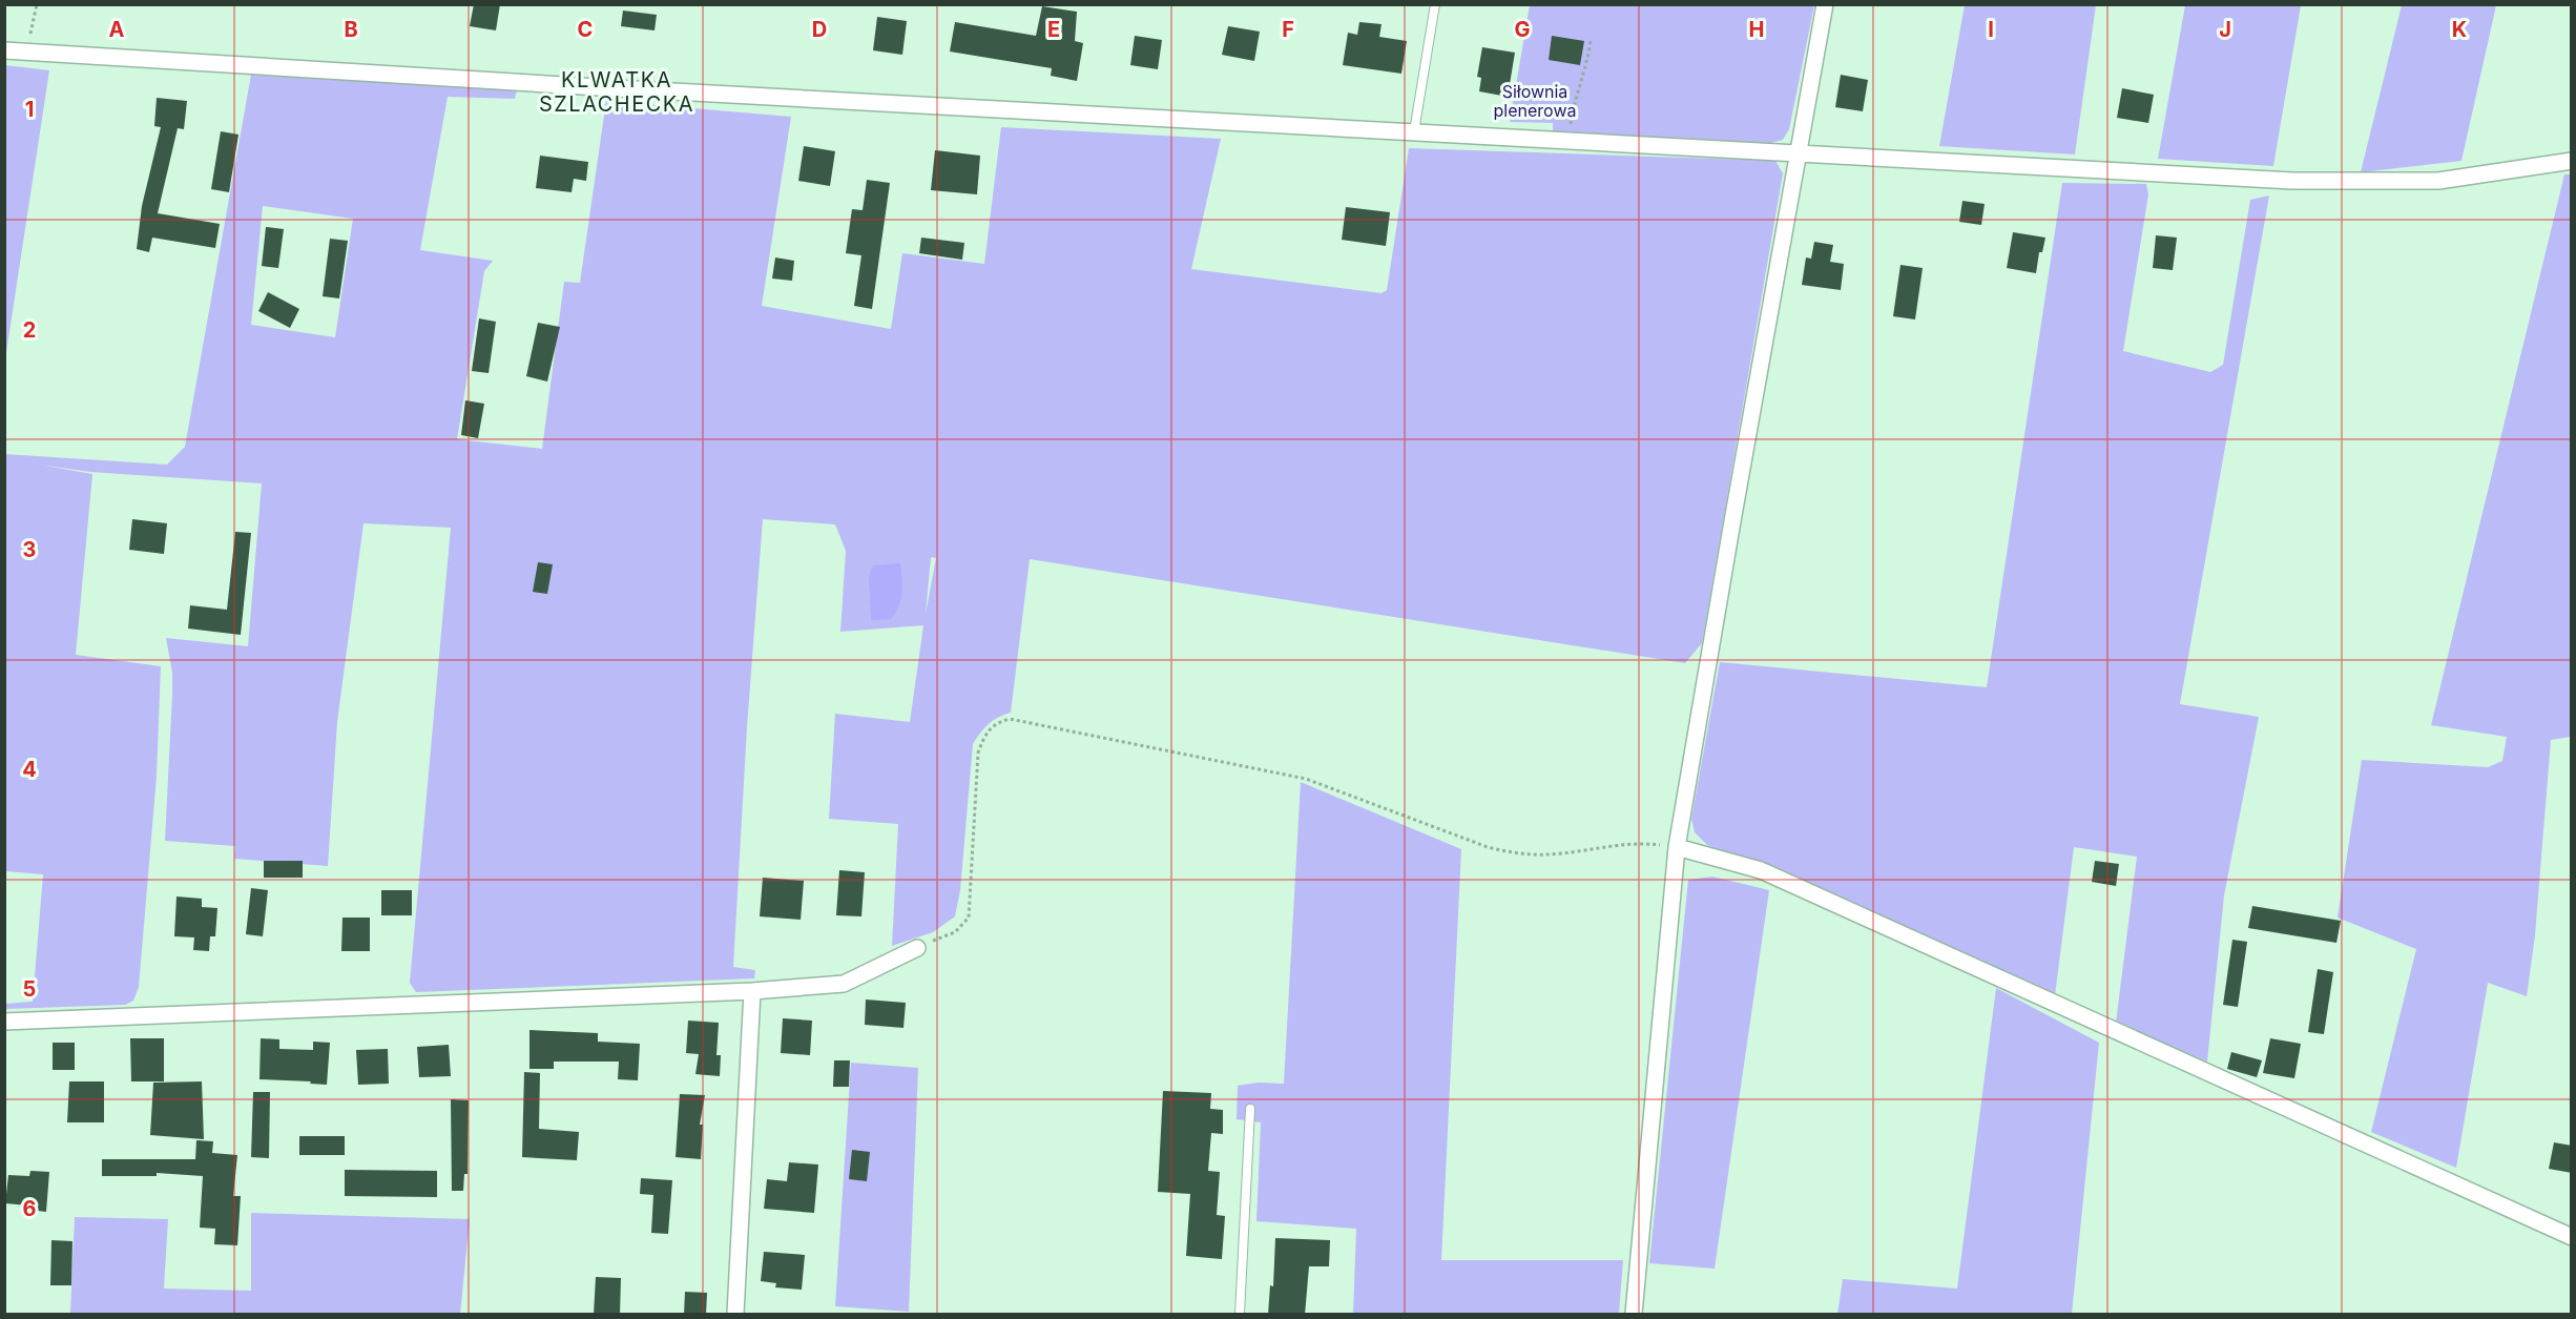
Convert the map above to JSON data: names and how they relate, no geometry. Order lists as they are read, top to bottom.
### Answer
{
  "districts": ["KLWATKA SZLACHECKA"],
  "parks": ["Siłownia plenerowa"],
  "grid": {
    "columns": [
      "A",
      "B",
      "C",
      "D",
      "E",
      "F",
      "G",
      "H",
      "I",
      "J",
      "K"
    ],
    "rows": [
      "1",
      "2",
      "3",
      "4",
      "5",
      "6"
    ]
  }
}
